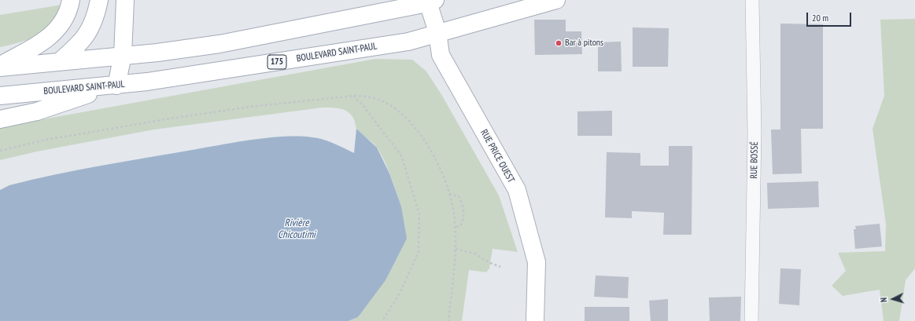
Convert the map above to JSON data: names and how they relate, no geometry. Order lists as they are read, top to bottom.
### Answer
{
  "streets": {
    "main road": ["BOULEVARD SAINT-PAUL", "175", "RUE PRICE OUEST"],
    "street": ["RUE BOSSÉ"]
  },
  "crossings": [
    ["BOULEVARD SAINT-PAUL", "RUE PRICE OUEST"]
  ],
  "water": ["Rivière Chicoutimi"],
  "places": ["Bar à pitons"],
  "scale_bar": "20 m",
  "north": "left"
}
